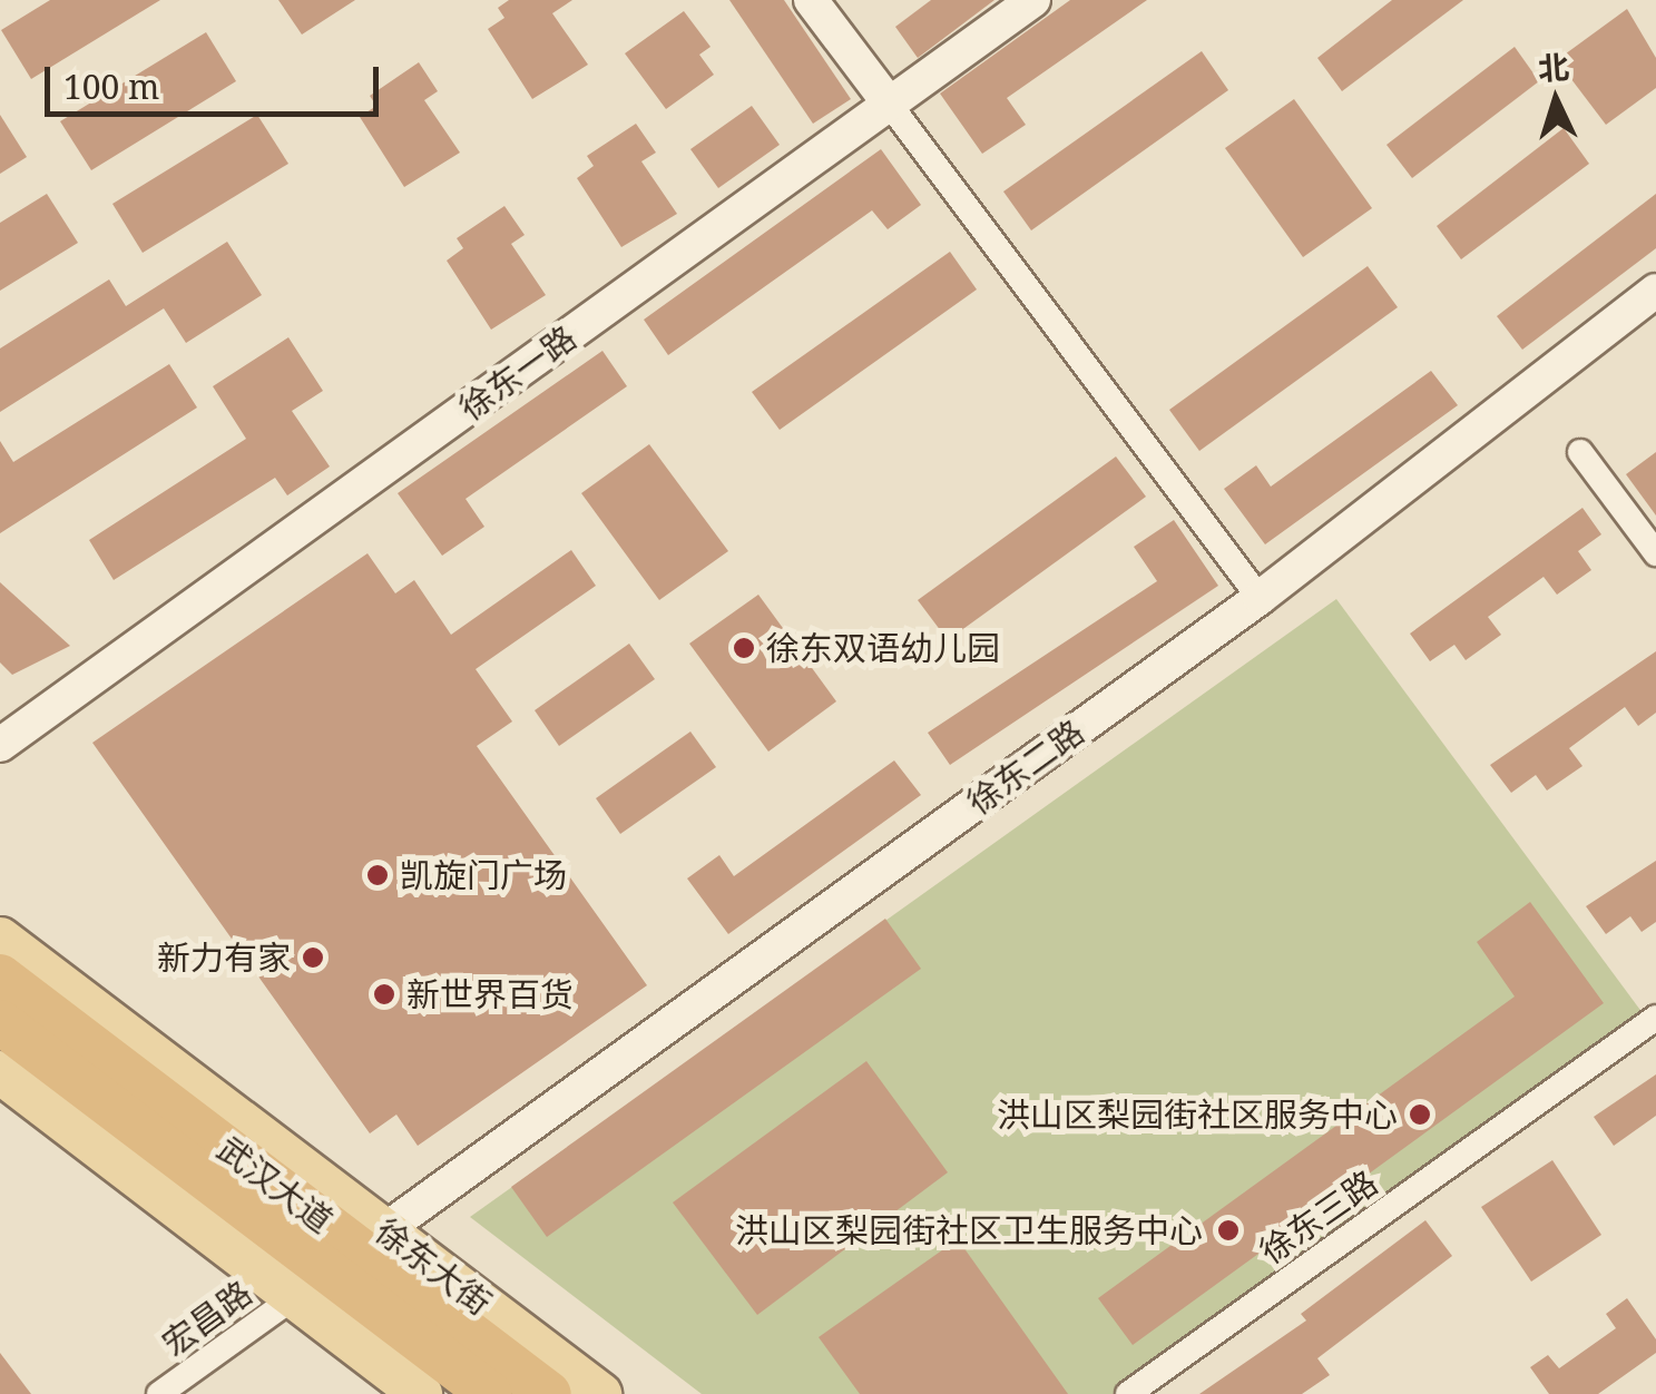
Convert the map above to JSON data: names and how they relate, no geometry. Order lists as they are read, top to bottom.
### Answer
{
  "streets": {
    "highway": ["武汉大道"],
    "main road": ["徐东大街"],
    "street": [
      "徐东一路",
      "徐东二路",
      "徐东三路",
      "宏昌路"
    ]
  },
  "crossings": [
    ["徐东二路", "徐东大街"]
  ],
  "places": [
    "徐东双语幼儿园",
    "凯旋门广场",
    "新力有家",
    "新世界百货",
    "洪山区梨园街社区服务中心",
    "洪山区梨园街社区卫生服务中心"
  ],
  "scale_bar": "100 m",
  "north": "top"
}
